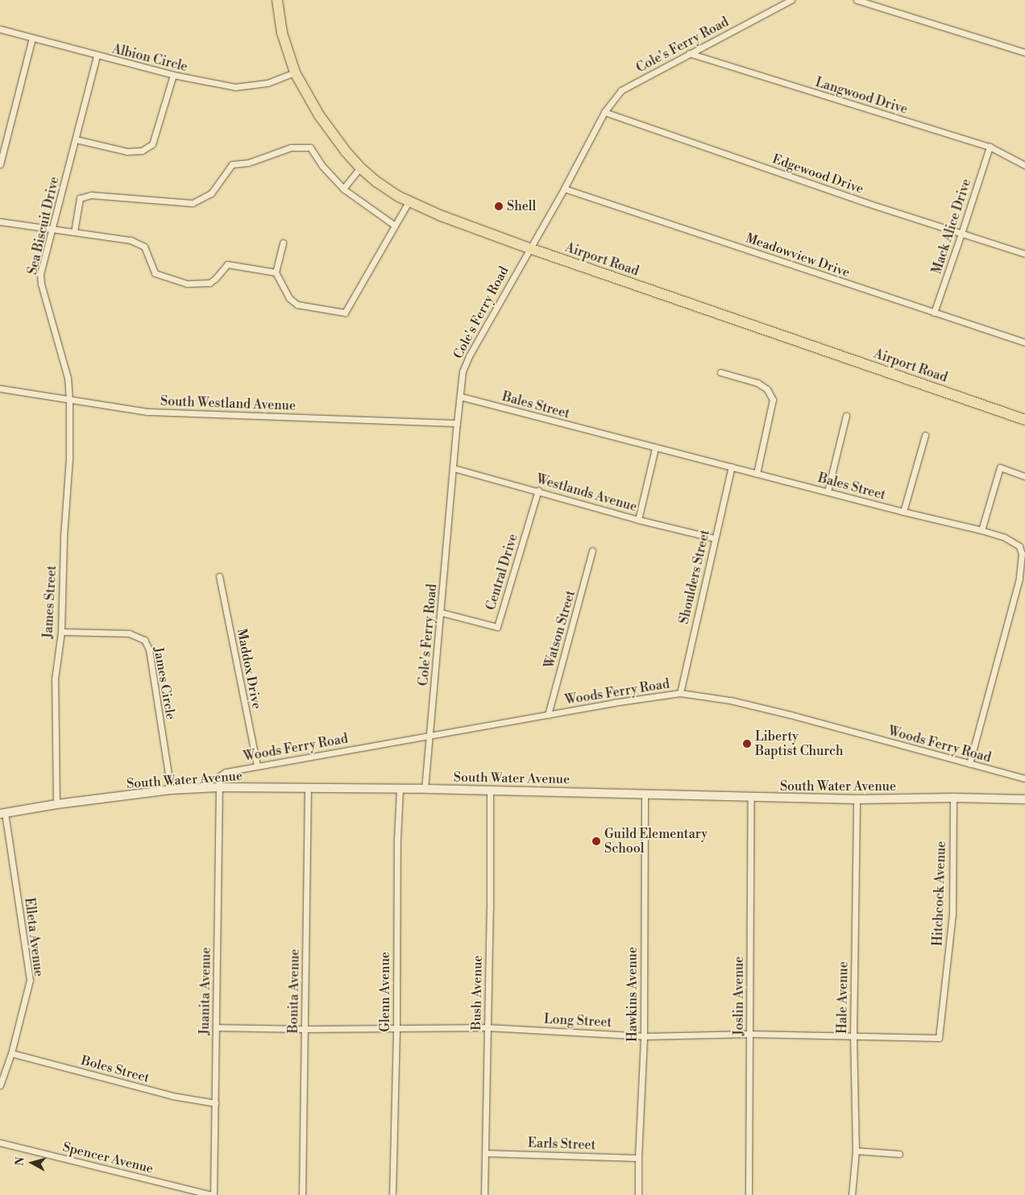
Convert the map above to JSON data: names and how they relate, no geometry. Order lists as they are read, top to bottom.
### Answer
{
  "streets": {
    "highway": ["Airport Road"],
    "main road": ["South Water Avenue"],
    "street": [
      "Cole's Ferry Road",
      "Albion Circle",
      "Langwood Drive",
      "Edgewood Drive",
      "Sea Biscuit Drive",
      "Mack Alice Drive",
      "Meadowview Drive",
      "South Westland Avenue",
      "Bales Street",
      "Westlands Avenue",
      "Central Drive",
      "Shoulders Street",
      "James Street",
      "Watson Street",
      "Maddox Drive",
      "James Circle",
      "Woods Ferry Road",
      "Hitchcock Avenue",
      "Elleta Avenue",
      "Juanita Avenue",
      "Bonita Avenue",
      "Glenn Avenue",
      "Bush Avenue",
      "Hawkins Avenue",
      "Joslin Avenue",
      "Hale Avenue",
      "Long Street",
      "Boles Street",
      "Earls Street",
      "Spencer Avenue"
    ]
  },
  "crossings": [
    ["Cole's Ferry Road", "Langwood Drive"],
    ["Cole's Ferry Road", "Edgewood Drive"],
    ["Cole's Ferry Road", "Meadowview Drive"],
    ["Cole's Ferry Road", "Airport Road"],
    ["Cole's Ferry Road", "South Westland Avenue"],
    ["Cole's Ferry Road", "Bales Street"],
    ["Cole's Ferry Road", "Westlands Avenue"],
    ["Cole's Ferry Road", "Central Drive"],
    ["Cole's Ferry Road", "Woods Ferry Road"],
    ["Cole's Ferry Road", "South Water Avenue"],
    ["Albion Circle", "Sea Biscuit Drive"],
    ["Albion Circle", "Airport Road"],
    ["Langwood Drive", "Mack Alice Drive"],
    ["Edgewood Drive", "Mack Alice Drive"],
    ["Sea Biscuit Drive", "South Westland Avenue"],
    ["Sea Biscuit Drive", "James Street"],
    ["Mack Alice Drive", "Meadowview Drive"],
    ["South Westland Avenue", "James Street"],
    ["Bales Street", "Shoulders Street"],
    ["Bales Street", "Woods Ferry Road"],
    ["Westlands Avenue", "Central Drive"],
    ["Westlands Avenue", "Shoulders Street"],
    ["Shoulders Street", "Woods Ferry Road"],
    ["James Street", "James Circle"],
    ["James Street", "South Water Avenue"],
    ["Watson Street", "Woods Ferry Road"],
    ["Maddox Drive", "Woods Ferry Road"],
    ["James Circle", "South Water Avenue"],
    ["Woods Ferry Road", "South Water Avenue"],
    ["Woods Ferry Road", "Juanita Avenue"],
    ["South Water Avenue", "Hitchcock Avenue"],
    ["South Water Avenue", "Elleta Avenue"],
    ["South Water Avenue", "Juanita Avenue"],
    ["South Water Avenue", "Bonita Avenue"],
    ["South Water Avenue", "Glenn Avenue"],
    ["South Water Avenue", "Bush Avenue"],
    ["South Water Avenue", "Hawkins Avenue"],
    ["South Water Avenue", "Joslin Avenue"],
    ["South Water Avenue", "Hale Avenue"],
    ["Hitchcock Avenue", "Long Street"],
    ["Elleta Avenue", "Boles Street"],
    ["Juanita Avenue", "Long Street"],
    ["Juanita Avenue", "Boles Street"],
    ["Juanita Avenue", "Spencer Avenue"],
    ["Bonita Avenue", "Long Street"],
    ["Glenn Avenue", "Long Street"],
    ["Bush Avenue", "Long Street"],
    ["Bush Avenue", "Earls Street"],
    ["Hawkins Avenue", "Long Street"],
    ["Hawkins Avenue", "Earls Street"],
    ["Joslin Avenue", "Long Street"],
    ["Hale Avenue", "Long Street"]
  ],
  "places": ["Shell", "Liberty Baptist Church", "Guild Elementary School"],
  "north": "left"
}
